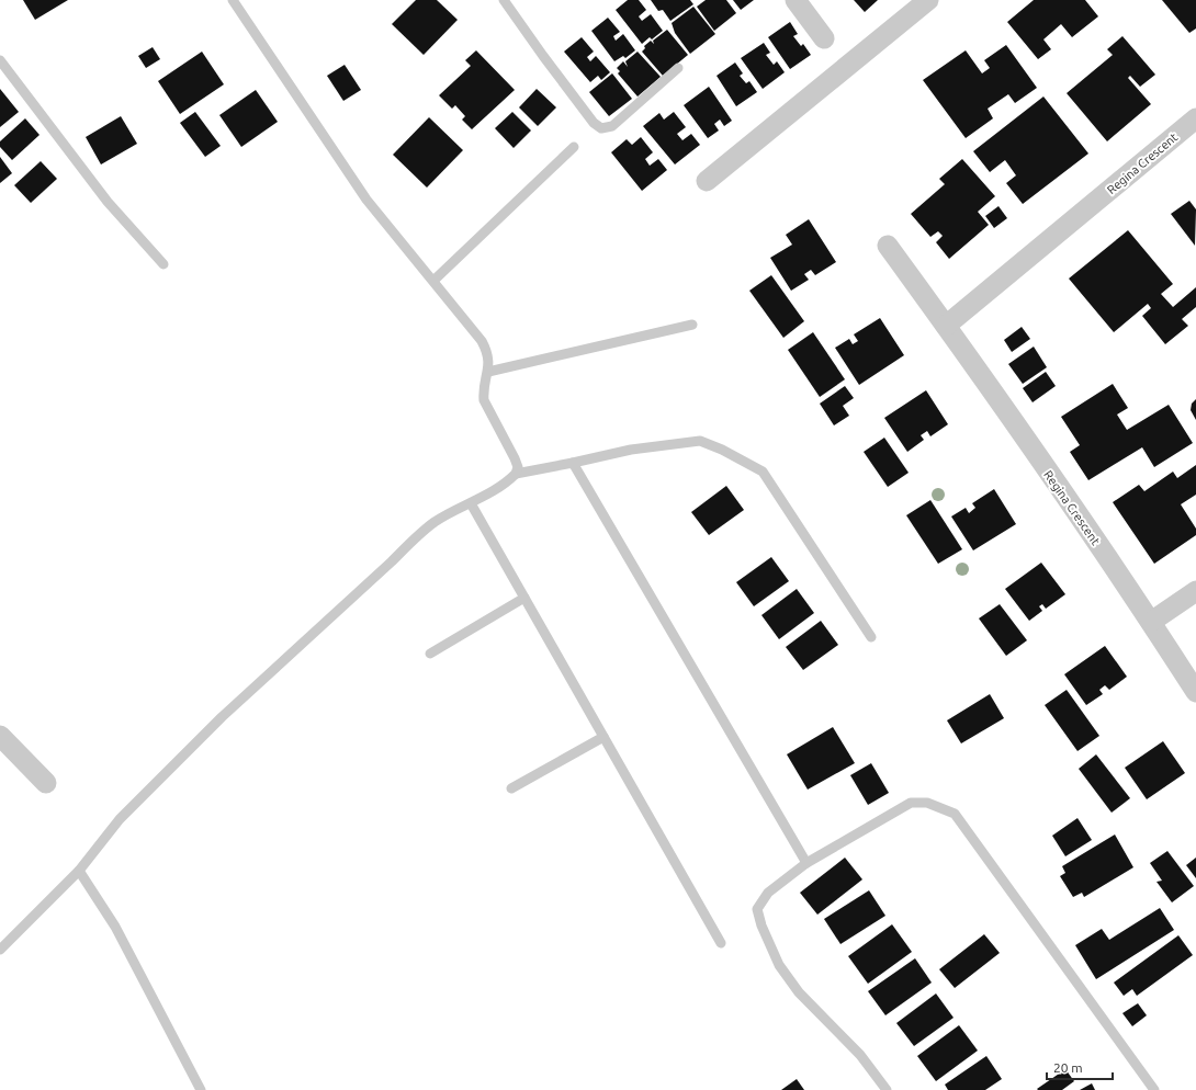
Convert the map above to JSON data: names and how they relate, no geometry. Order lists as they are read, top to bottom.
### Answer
{
  "streets": {
    "street": ["Regina Crescent"]
  },
  "scale_bar": "20 m"
}
